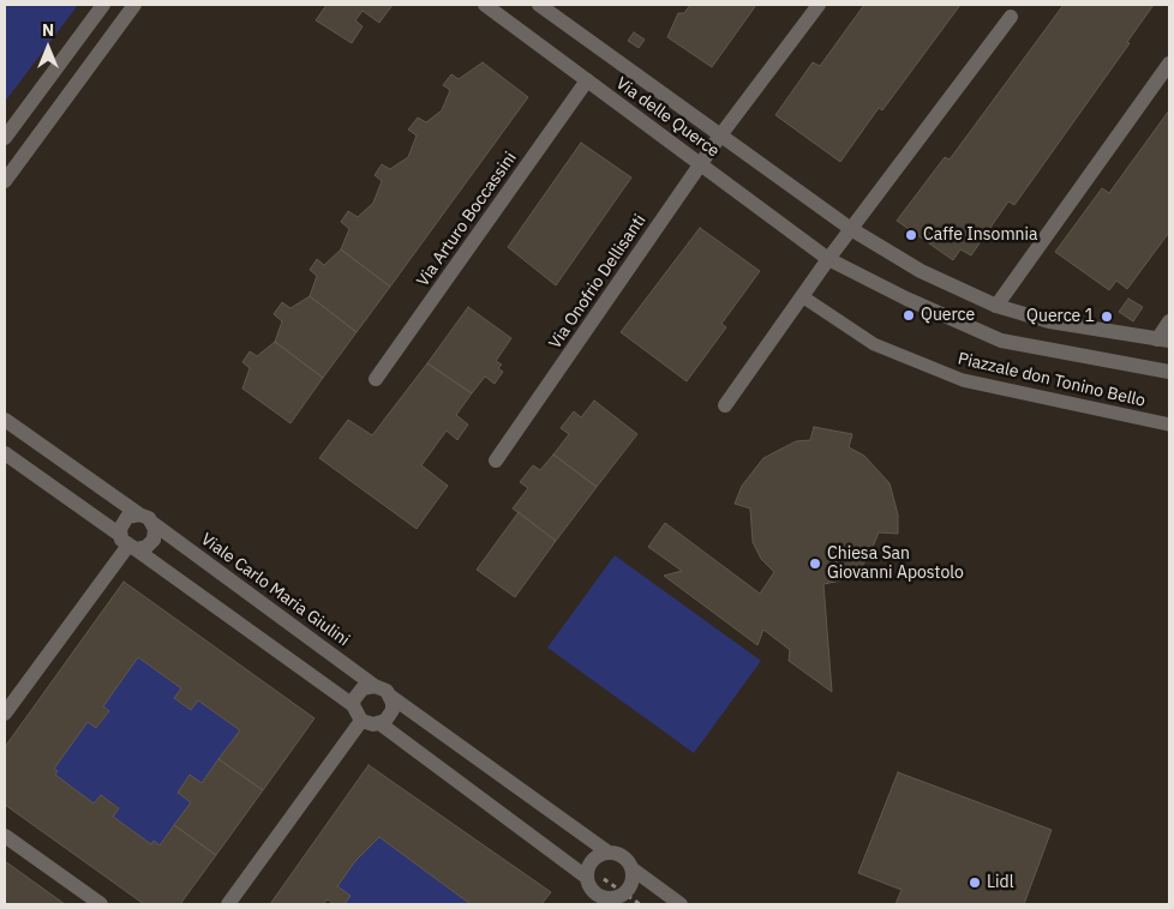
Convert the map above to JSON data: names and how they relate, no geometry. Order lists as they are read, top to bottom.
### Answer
{
  "streets": {
    "street": [
      "Via delle Querce",
      "Via Arturo Boccassini",
      "Via Onofrio Dellisanti",
      "Viale Carlo Maria Giulini"
    ],
    "lane": ["Piazzale don Tonino Bello"]
  },
  "crossings": [
    ["Via delle Querce", "Via Arturo Boccassini"],
    ["Via delle Querce", "Via Onofrio Dellisanti"]
  ],
  "places": [
    "Caffe Insomnia",
    "Querce",
    "Querce 1",
    "Chiesa San Giovanni Apostolo",
    "Lidl"
  ],
  "north": "top"
}
